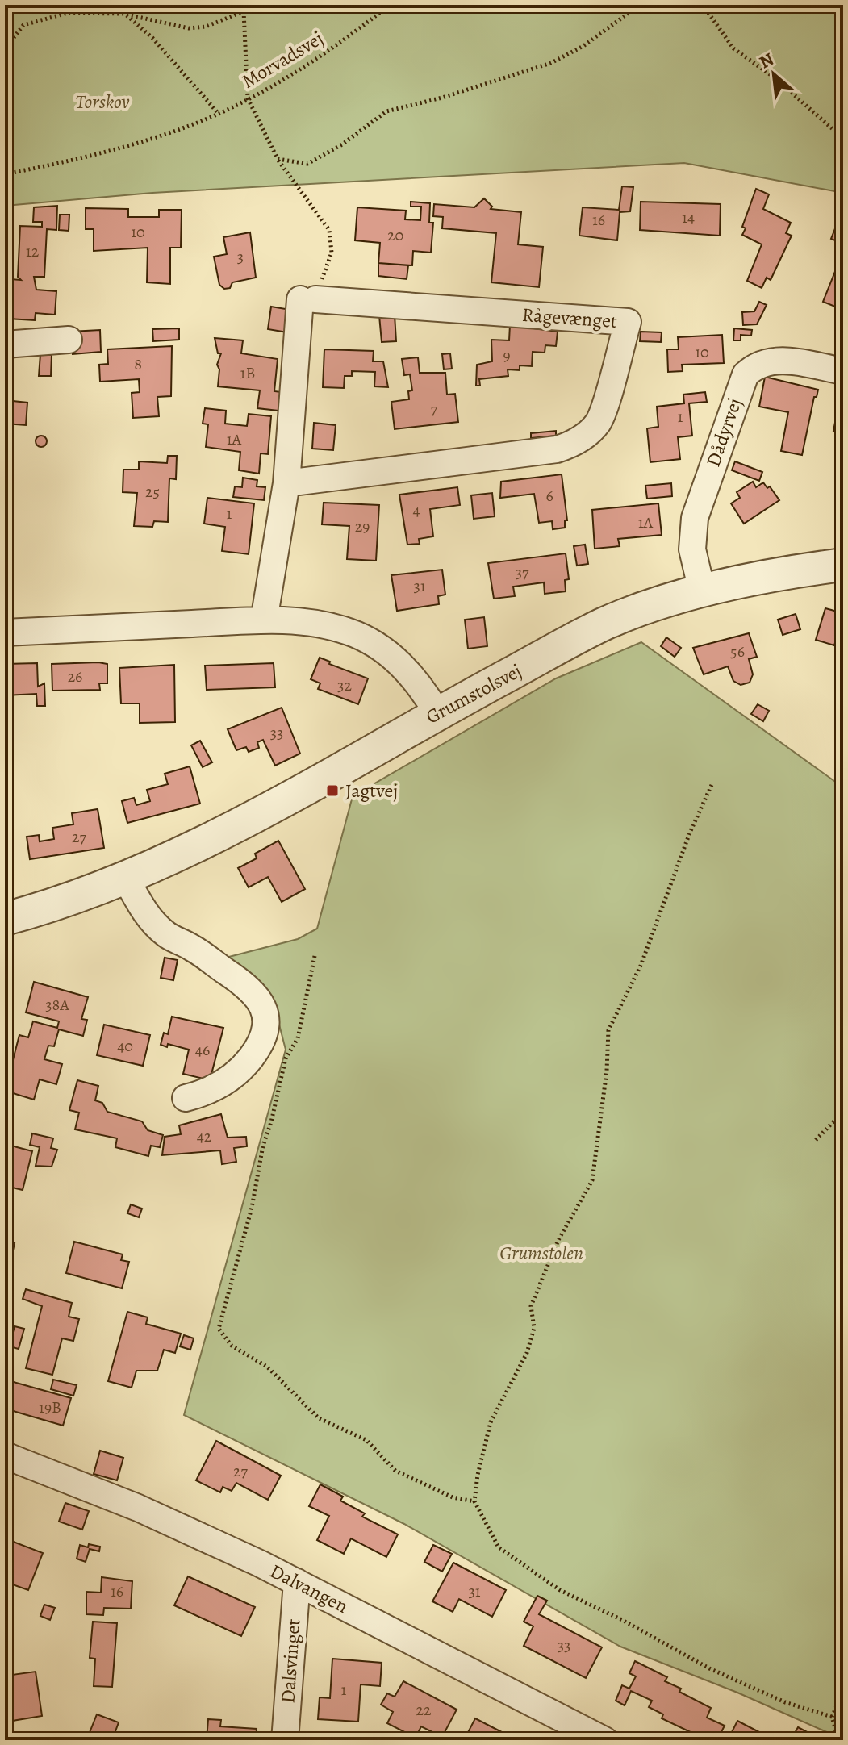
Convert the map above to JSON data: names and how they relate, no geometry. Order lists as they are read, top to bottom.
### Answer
{
  "streets": {
    "street": [
      "Rågevænget",
      "Dådyrvej",
      "Grumstolsvej",
      "Dalvangen",
      "Dalsvinget"
    ],
    "path": ["Morvadsvej"]
  },
  "crossings": [
    ["Dådyrvej", "Grumstolsvej"],
    ["Dalvangen", "Dalsvinget"]
  ],
  "parks": ["Torskov", "Grumstolen"],
  "places": {
    "transit": ["Jagtvej"]
  },
  "house_numbers": [
    "14",
    "16",
    "10",
    "20",
    "12",
    "3",
    "10",
    "9",
    "8",
    "1B",
    "7",
    "1",
    "1A",
    "25",
    "6",
    "4",
    "1",
    "1A",
    "29",
    "37",
    "31",
    "56",
    "26",
    "32",
    "33",
    "27",
    "38A",
    "40",
    "46",
    "42",
    "19B",
    "27",
    "16",
    "31",
    "33",
    "1",
    "22"
  ],
  "north": "top left"
}
